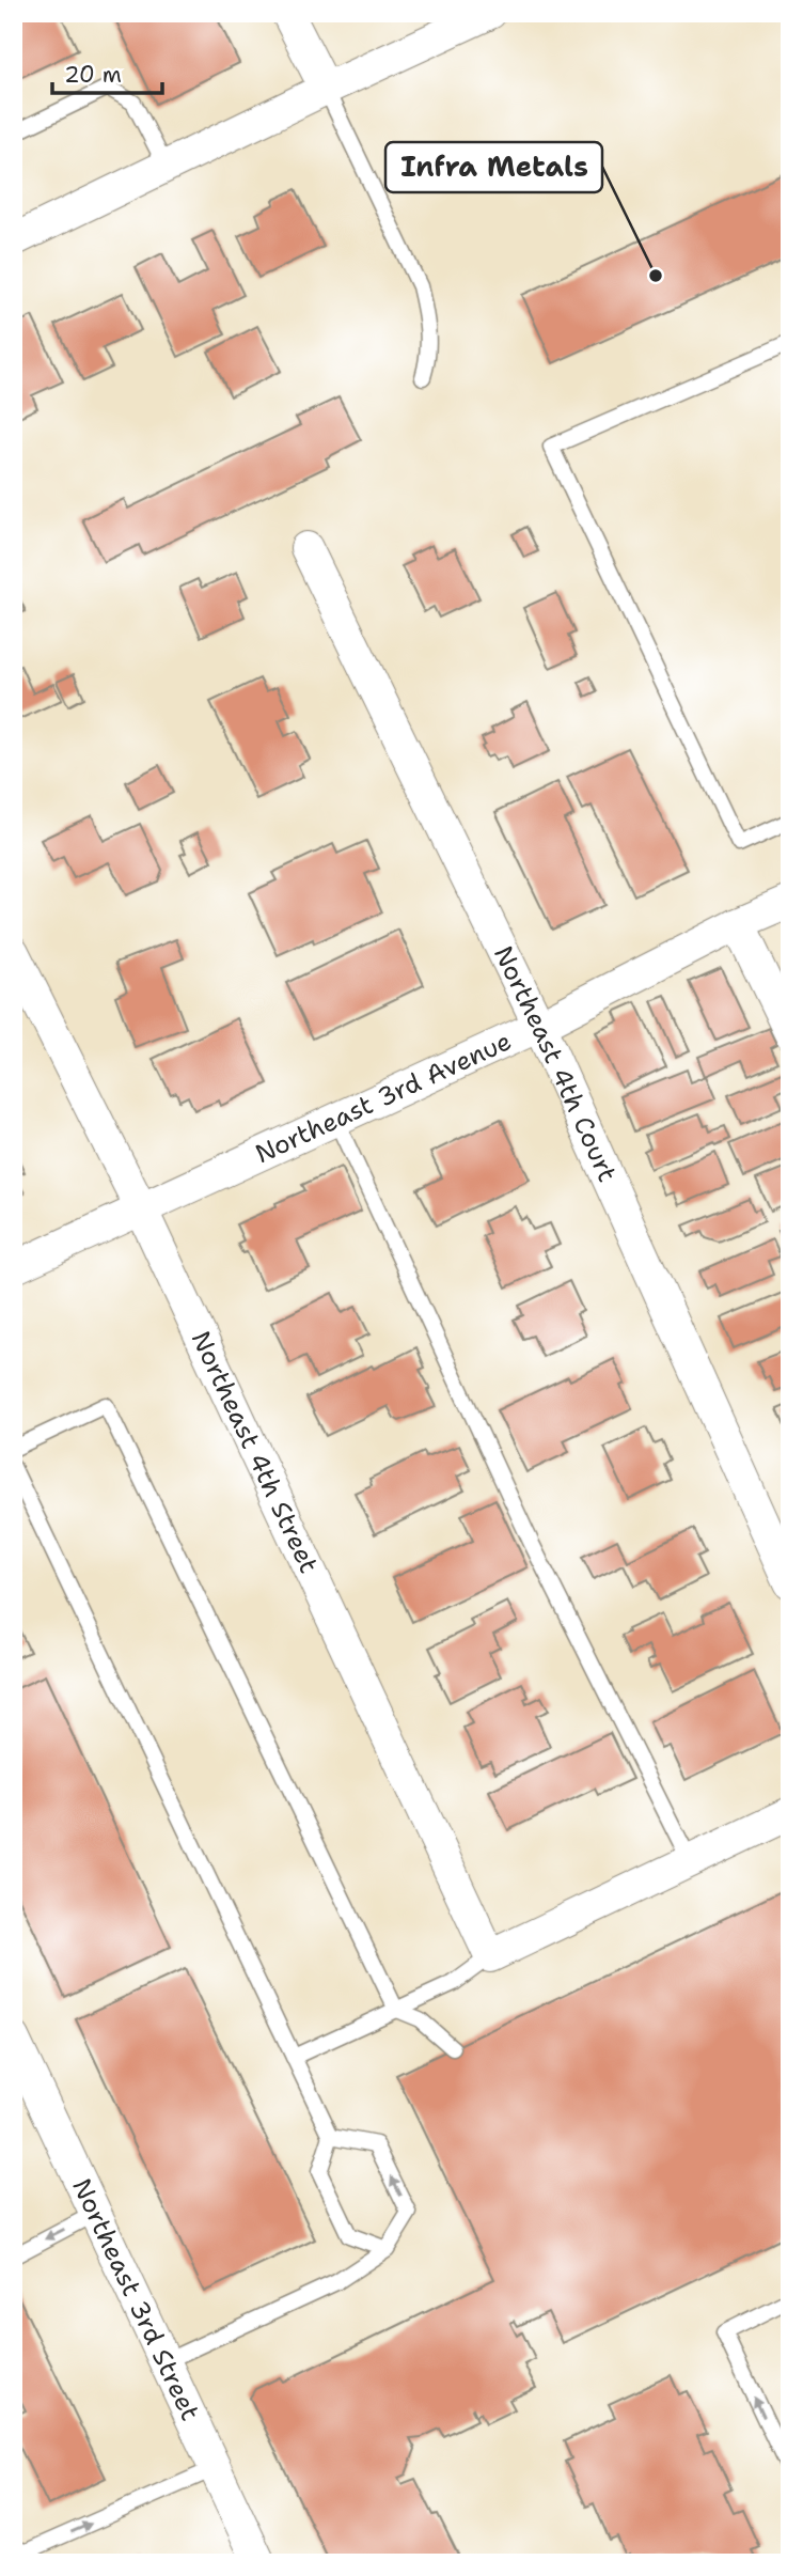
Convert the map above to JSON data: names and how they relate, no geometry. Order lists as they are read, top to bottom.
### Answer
{
  "streets": {
    "street": [
      "Northeast 4th Court",
      "Northeast 3rd Avenue",
      "Northeast 4th Street",
      "Northeast 3rd Street"
    ]
  },
  "crossings": [
    ["Northeast 4th Court", "Northeast 3rd Avenue"],
    ["Northeast 3rd Avenue", "Northeast 4th Street"]
  ],
  "places": ["Infra Metals"],
  "scale_bar": "20 m"
}
